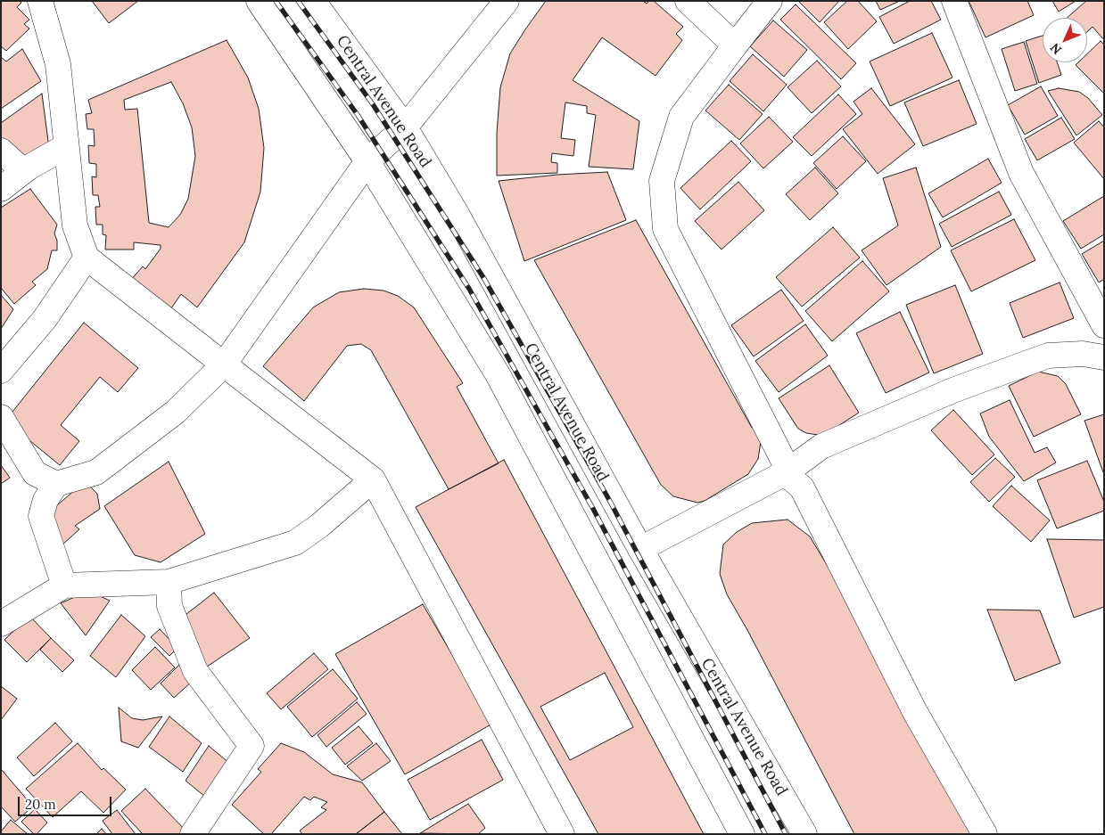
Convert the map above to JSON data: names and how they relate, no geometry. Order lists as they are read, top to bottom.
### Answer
{
  "streets": {
    "street": ["Central Avenue Road"]
  },
  "scale_bar": "20 m",
  "north": "bottom left"
}
